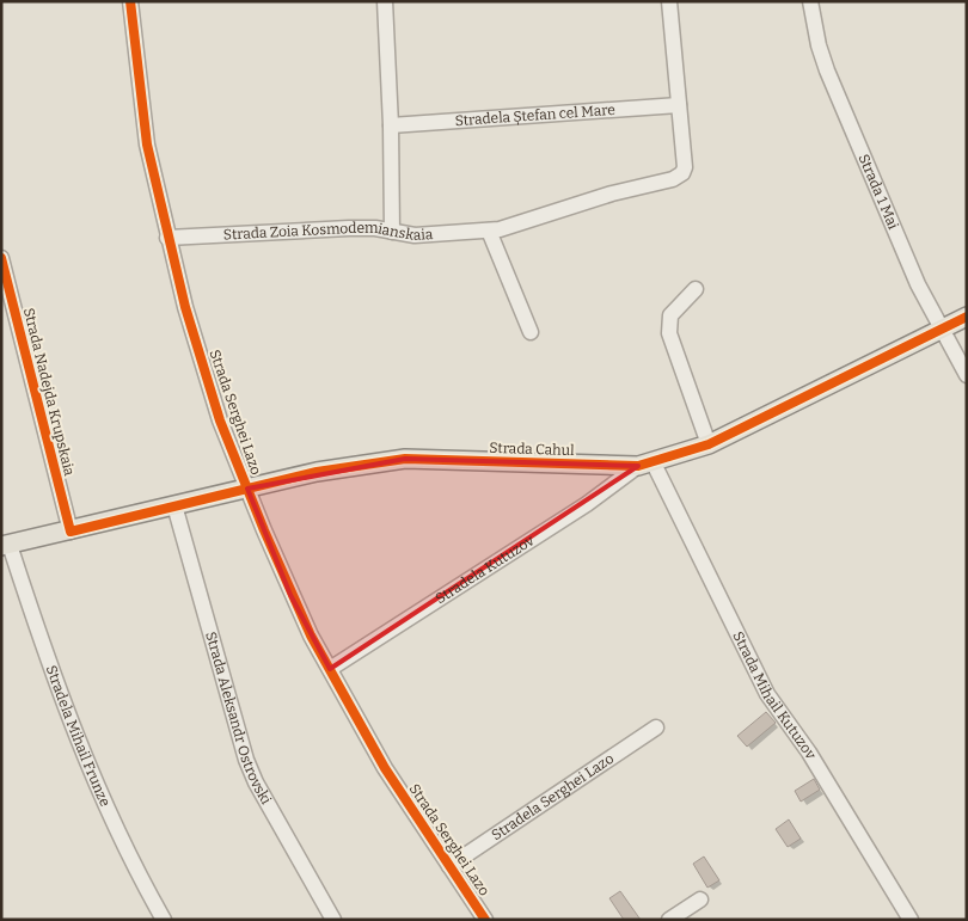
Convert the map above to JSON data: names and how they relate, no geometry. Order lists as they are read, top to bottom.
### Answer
{
  "streets": {
    "main road": ["Strada Cahul"],
    "street": [
      "Stradela Ștefan cel Mare",
      "Strada 1 Mai",
      "Strada Zoia Kosmodemianskaia",
      "Strada Nadejda Krupskaia",
      "Strada Serghei Lazo",
      "Stradela Kutuzov",
      "Strada Mihail Kutuzov",
      "Strada Aleksandr Ostrovski",
      "Stradela Mihail Frunze",
      "Stradela Serghei Lazo"
    ]
  },
  "crossings": [
    ["Stradela Ștefan cel Mare", "Strada Zoia Kosmodemianskaia"],
    ["Strada 1 Mai", "Strada Cahul"],
    ["Strada Zoia Kosmodemianskaia", "Strada Serghei Lazo"],
    ["Strada Nadejda Krupskaia", "Strada Cahul"],
    ["Strada Serghei Lazo", "Strada Cahul"],
    ["Strada Serghei Lazo", "Stradela Kutuzov"],
    ["Strada Serghei Lazo", "Stradela Serghei Lazo"],
    ["Strada Cahul", "Stradela Kutuzov"],
    ["Strada Cahul", "Strada Mihail Kutuzov"],
    ["Strada Cahul", "Strada Aleksandr Ostrovski"],
    ["Strada Cahul", "Stradela Mihail Frunze"],
    ["Stradela Kutuzov", "Strada Mihail Kutuzov"]
  ]
}
